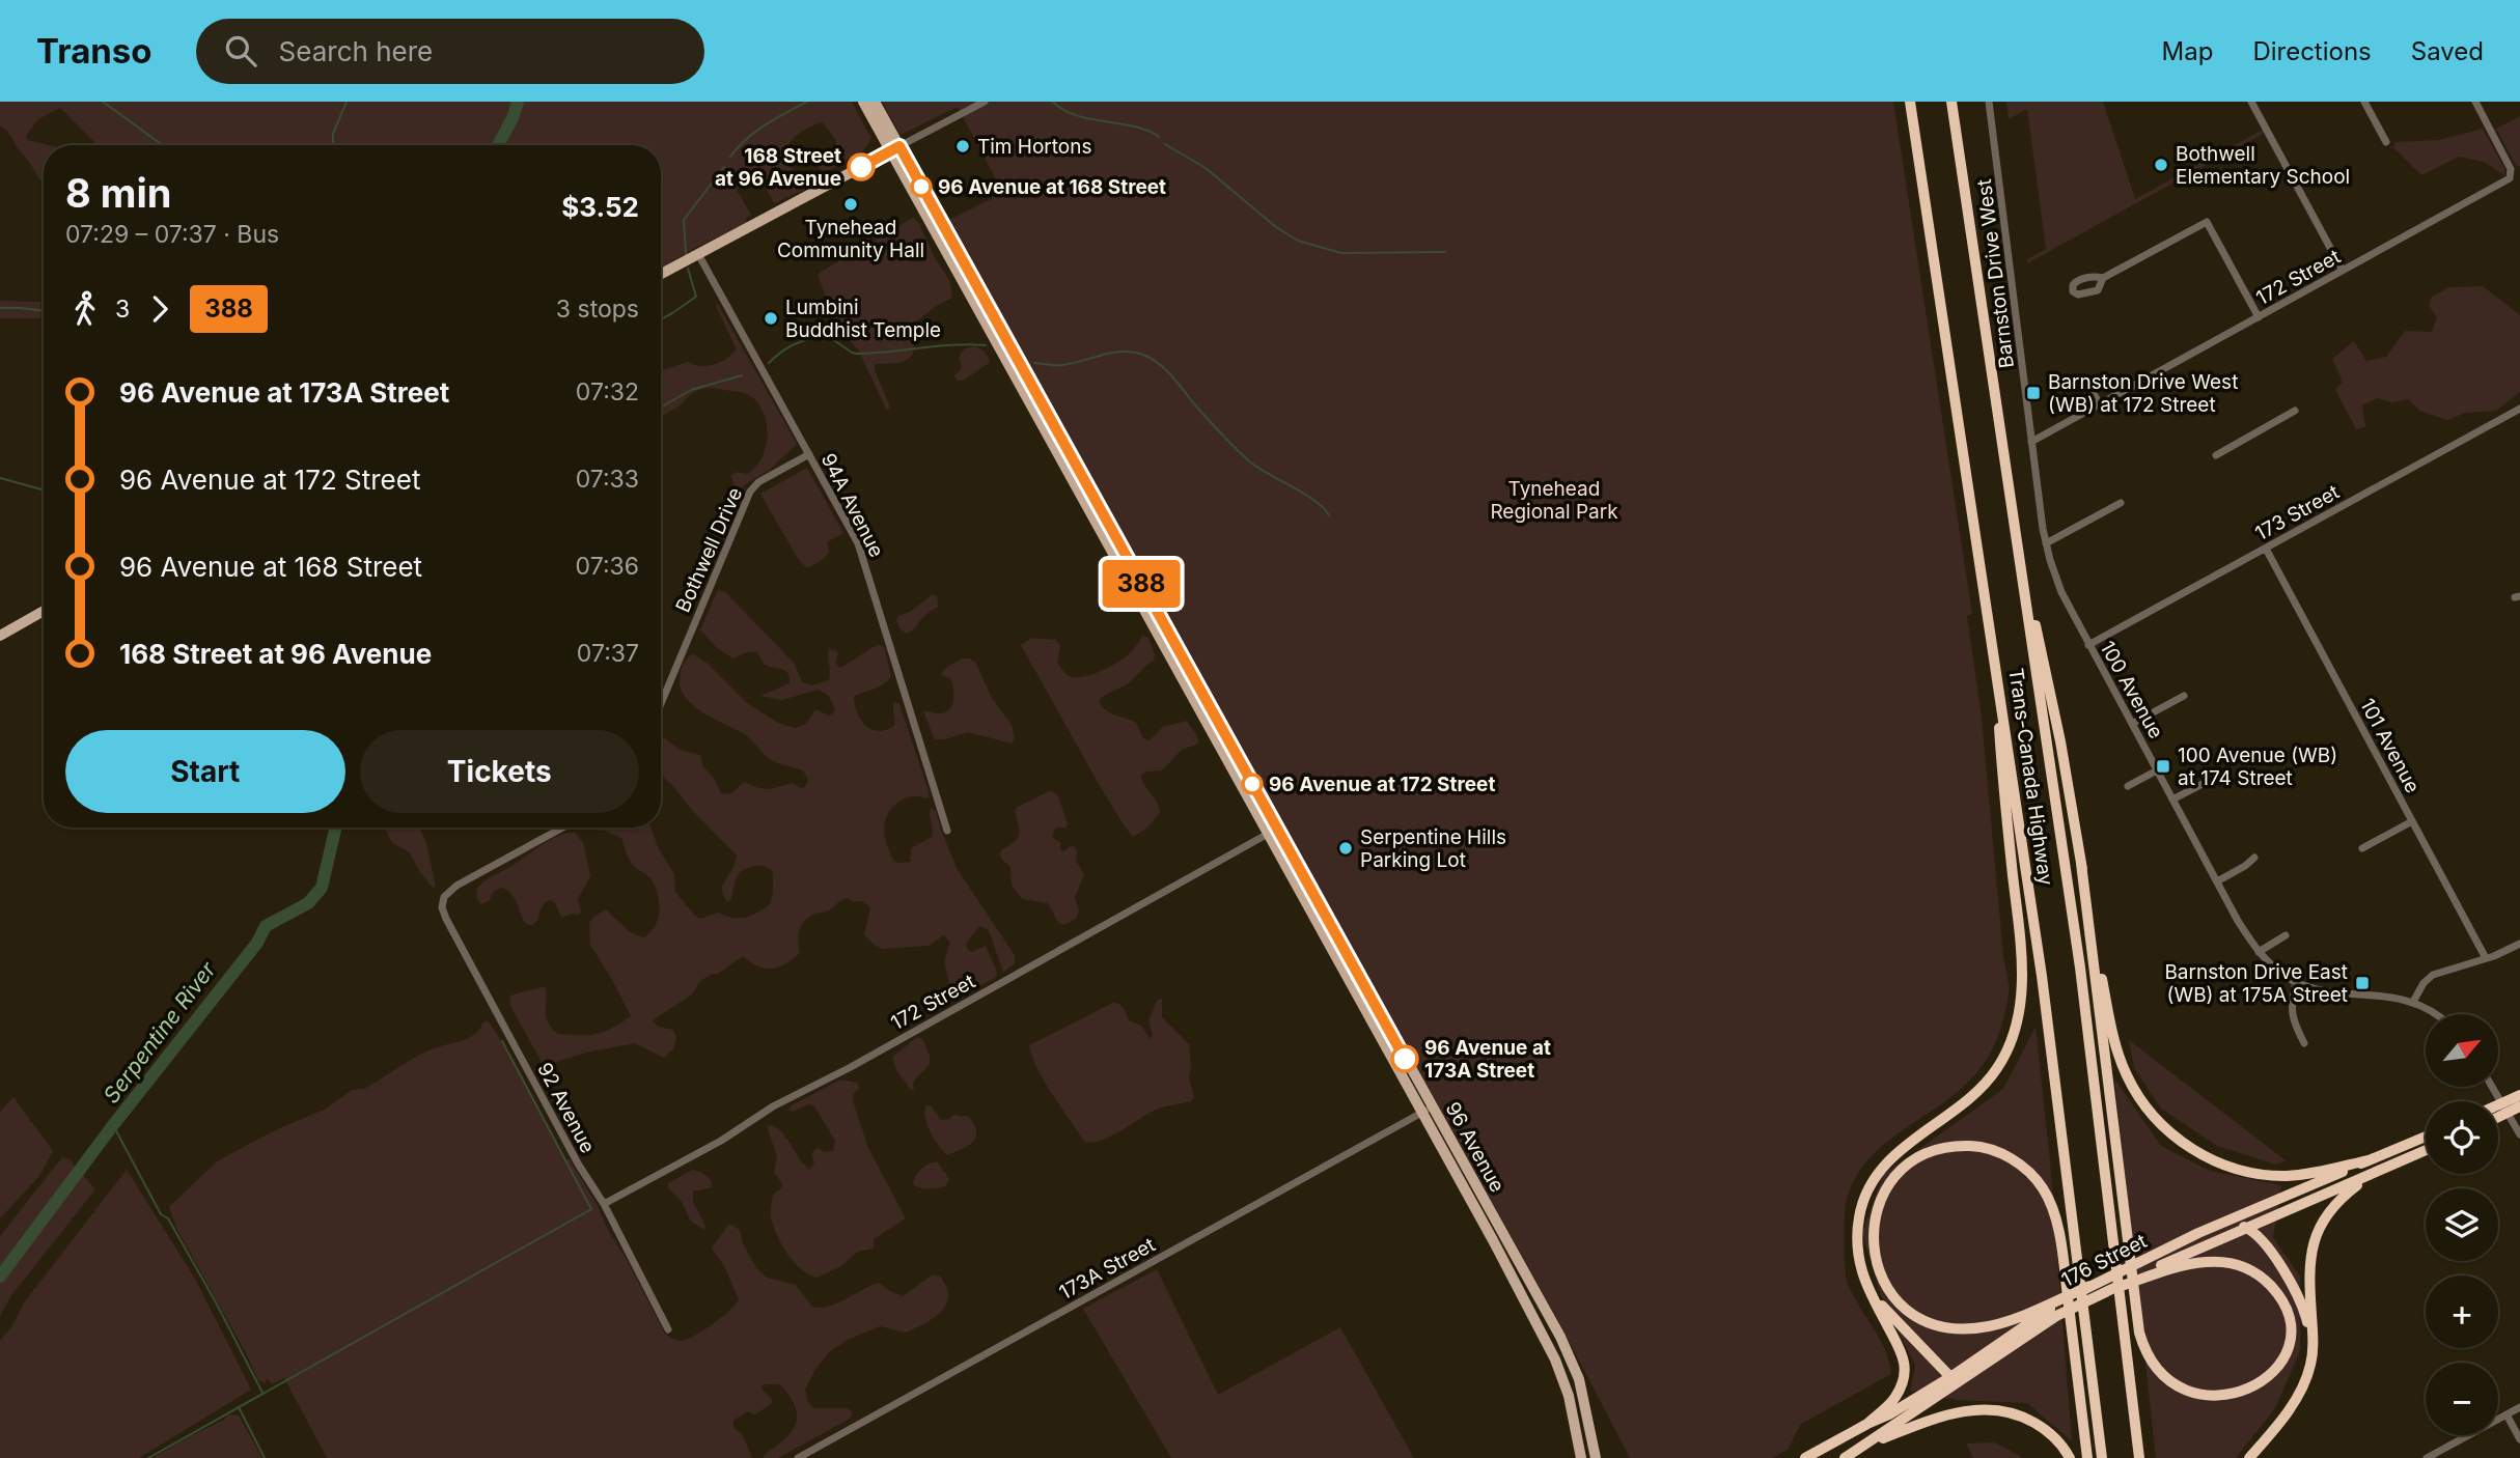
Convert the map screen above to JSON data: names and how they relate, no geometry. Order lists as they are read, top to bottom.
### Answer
{
  "streets": {
    "highway": ["Trans-Canada Highway", "176 Street"],
    "main road": ["96 Avenue"],
    "street": [
      "Barnston Drive West",
      "172 Street",
      "94A Avenue",
      "173 Street",
      "Bothwell Drive",
      "100 Avenue",
      "101 Avenue",
      "92 Avenue",
      "173A Street"
    ]
  },
  "crossings": [
    ["Barnston Drive West", "172 Street"],
    ["Barnston Drive West", "100 Avenue"],
    ["172 Street", "100 Avenue"],
    ["172 Street", "92 Avenue"],
    ["172 Street", "96 Avenue"],
    ["94A Avenue", "Bothwell Drive"],
    ["173 Street", "100 Avenue"],
    ["173 Street", "101 Avenue"],
    ["96 Avenue", "173A Street"]
  ],
  "water": ["Serpentine River"],
  "parks": ["Tynehead Regional Park"],
  "places": {
    "other": [
      "Tim Hortons",
      "Bothwell Elementary School",
      "168 Street at 96 Avenue",
      "96 Avenue at 168 Street",
      "Tynehead Community Hall",
      "Lumbini Buddhist Temple",
      "96 Avenue at 172 Street",
      "Serpentine Hills Parking Lot",
      "96 Avenue at 173A Street"
    ],
    "transit": ["Barnston Drive West (WB) at 172 Street", "100 Avenue (WB) at 174 Street", "Barnston Drive East (WB) at 175A Street"]
  },
  "lines": ["bus line 388"],
  "north": "top right",
  "page": {
    "header": "Transo",
    "search": "Search here",
    "nav": ["Map", "Directions", "Saved"],
    "on_map": "388",
    "heading": ["8 min", "07:29 – 07:37 · Bus", "$3.52"],
    "legs": ["3", "388", "3 stops"],
    "list": [
      {
        "name": "96 Avenue at 173A Street",
        "value": "07:32"
      },
      {
        "name": "96 Avenue at 172 Street",
        "value": "07:33"
      },
      {
        "name": "96 Avenue at 168 Street",
        "value": "07:36"
      },
      {
        "name": "168 Street at 96 Avenue",
        "value": "07:37"
      }
    ],
    "buttons": ["Start", "Tickets"],
    "map_buttons": ["+", "−"]
  }
}
